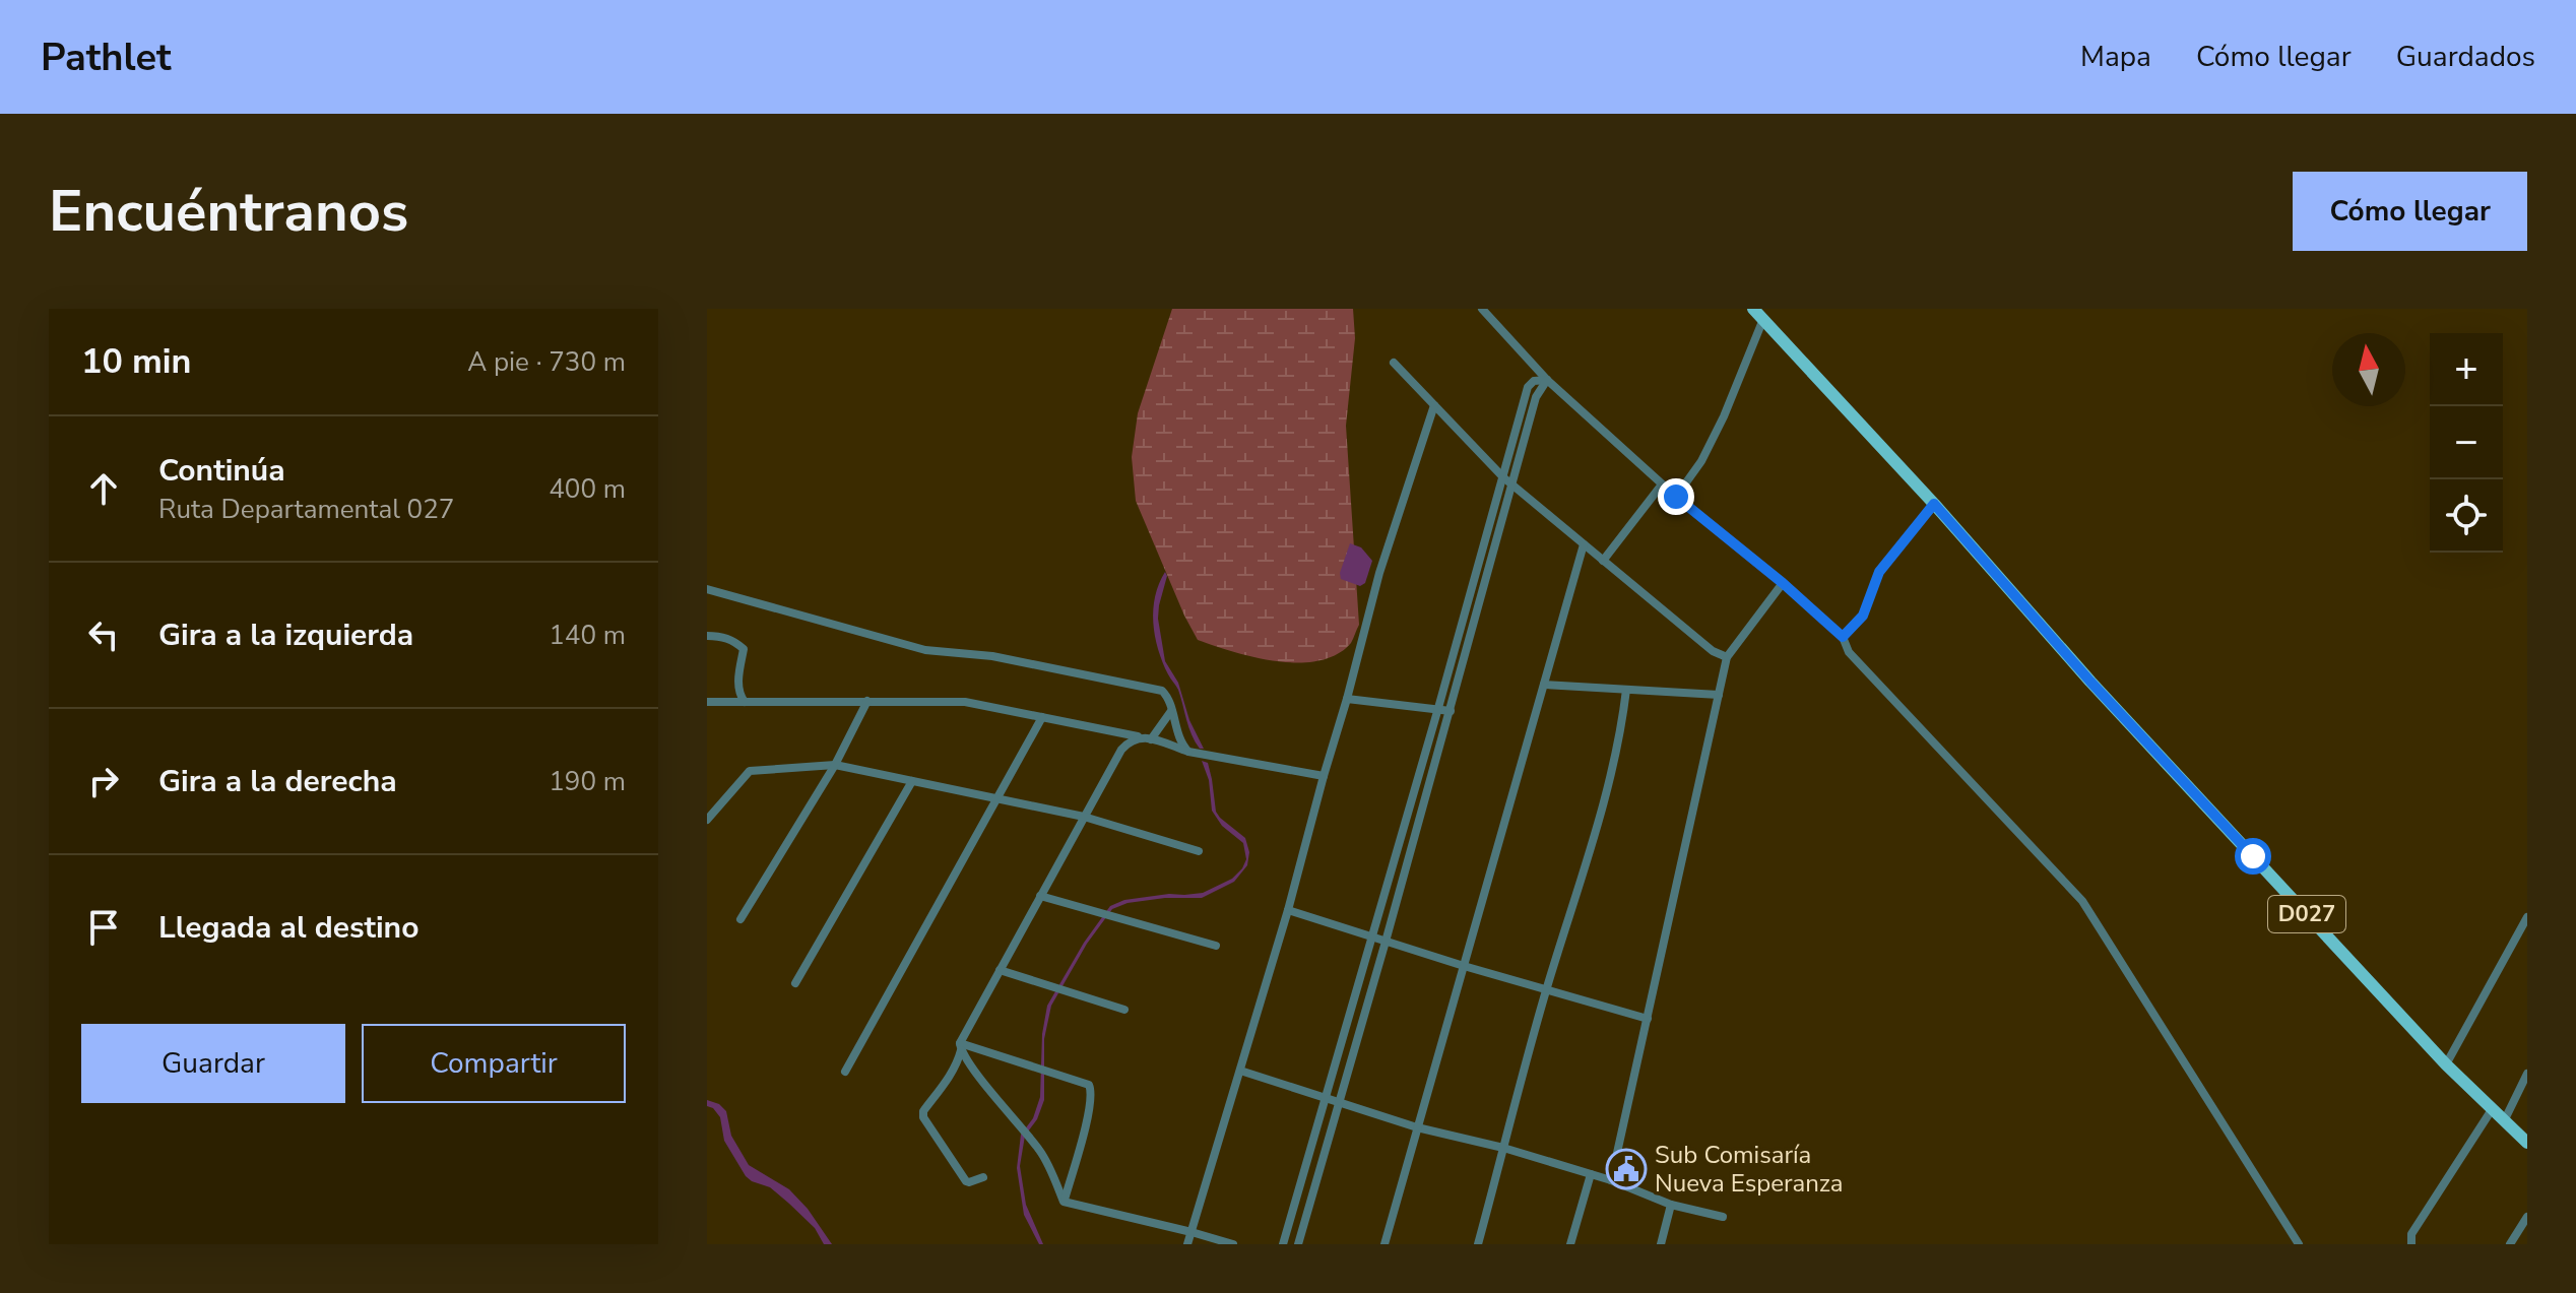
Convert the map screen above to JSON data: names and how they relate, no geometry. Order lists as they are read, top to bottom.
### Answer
{
  "streets": {
    "main road": ["D027"]
  },
  "places": {
    "public building": ["Sub Comisaría Nueva Esperanza"]
  },
  "north": "top",
  "page": {
    "header": "Pathlet",
    "nav": ["Mapa", "Cómo llegar", "Guardados"],
    "buttons": [
      "Cómo llegar",
      ["Guardar", "Compartir"]
    ],
    "title": "Encuéntranos",
    "heading": ["10 min", "A pie · 730 m"],
    "map_buttons": ["+", "−"],
    "list": [
      ["Continúa", "Ruta Departamental 027", "400 m"],
      ["Gira a la izquierda", "140 m"],
      ["Gira a la derecha", "190 m"],
      "Llegada al destino"
    ]
  }
}
